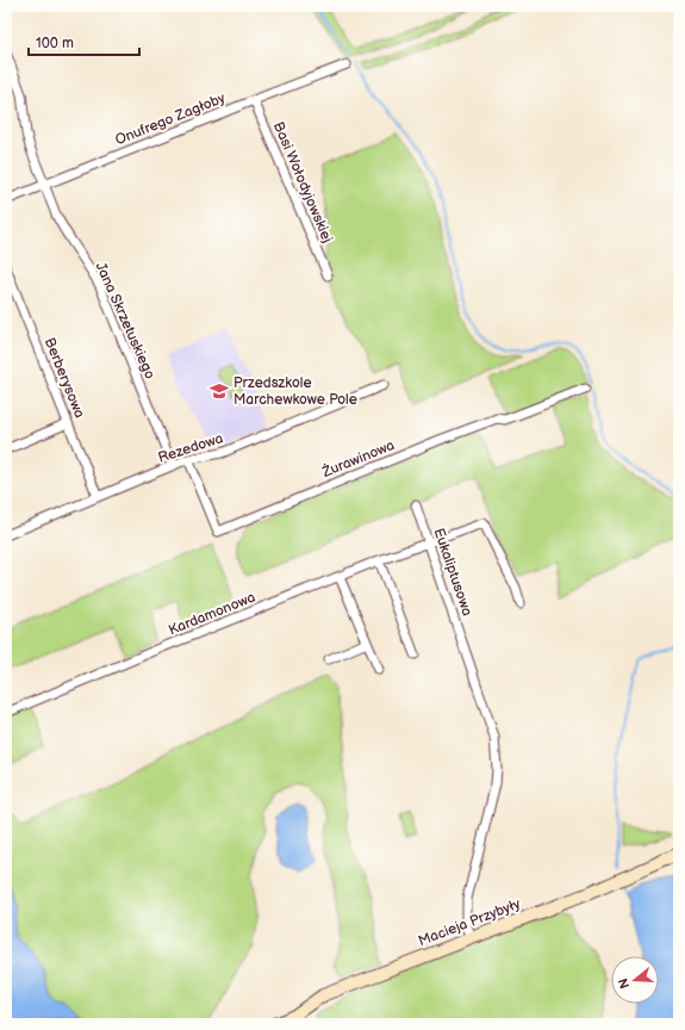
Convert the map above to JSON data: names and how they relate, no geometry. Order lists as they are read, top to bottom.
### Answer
{
  "streets": {
    "street": [
      "Onufrego Zagłoby",
      "Basi Wołodyjowskiej",
      "Jana Skrzetuskiego",
      "Berberysowa",
      "Rezedowa",
      "Żurawinowa",
      "Eukaliptusowa",
      "Kardamonowa",
      "Macieja Przybyły"
    ]
  },
  "crossings": [
    ["Onufrego Zagłoby", "Basi Wołodyjowskiej"],
    ["Onufrego Zagłoby", "Jana Skrzetuskiego"],
    ["Jana Skrzetuskiego", "Rezedowa"],
    ["Berberysowa", "Rezedowa"],
    ["Rezedowa", "Żurawinowa"],
    ["Eukaliptusowa", "Kardamonowa"],
    ["Eukaliptusowa", "Macieja Przybyły"]
  ],
  "places": {
    "school or university": ["Przedszkole Marchewkowe Pole"]
  },
  "scale_bar": "100 m",
  "north": "left"
}
